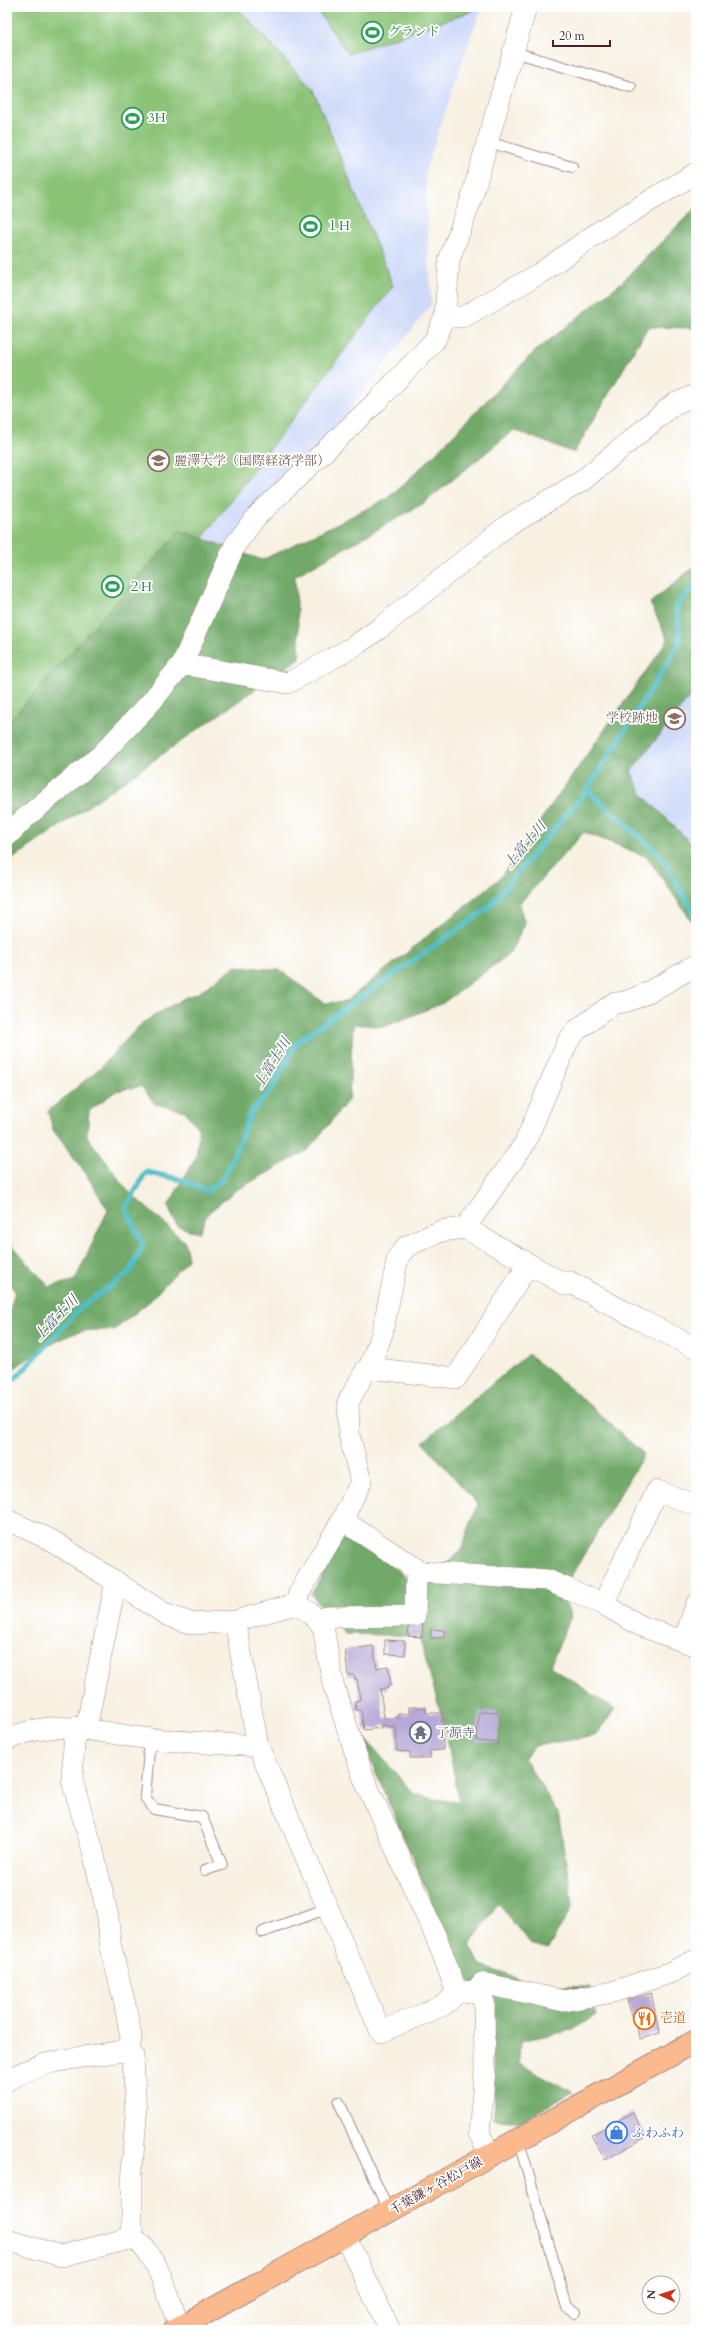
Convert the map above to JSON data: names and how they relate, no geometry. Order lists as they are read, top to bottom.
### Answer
{
  "streets": {
    "main road": ["千葉鎌ヶ谷松戸線"]
  },
  "water": ["上富士川"],
  "places": {
    "sports": [
      "グランド",
      "3H",
      "１H",
      "２H"
    ],
    "school or university": ["麗澤大学（国際経済学部）", "学校跡地"],
    "temple": ["了源寺"],
    "restaurant": ["壱道"],
    "shop": ["ふわふわ"]
  },
  "scale_bar": "20 m",
  "north": "left"
}
